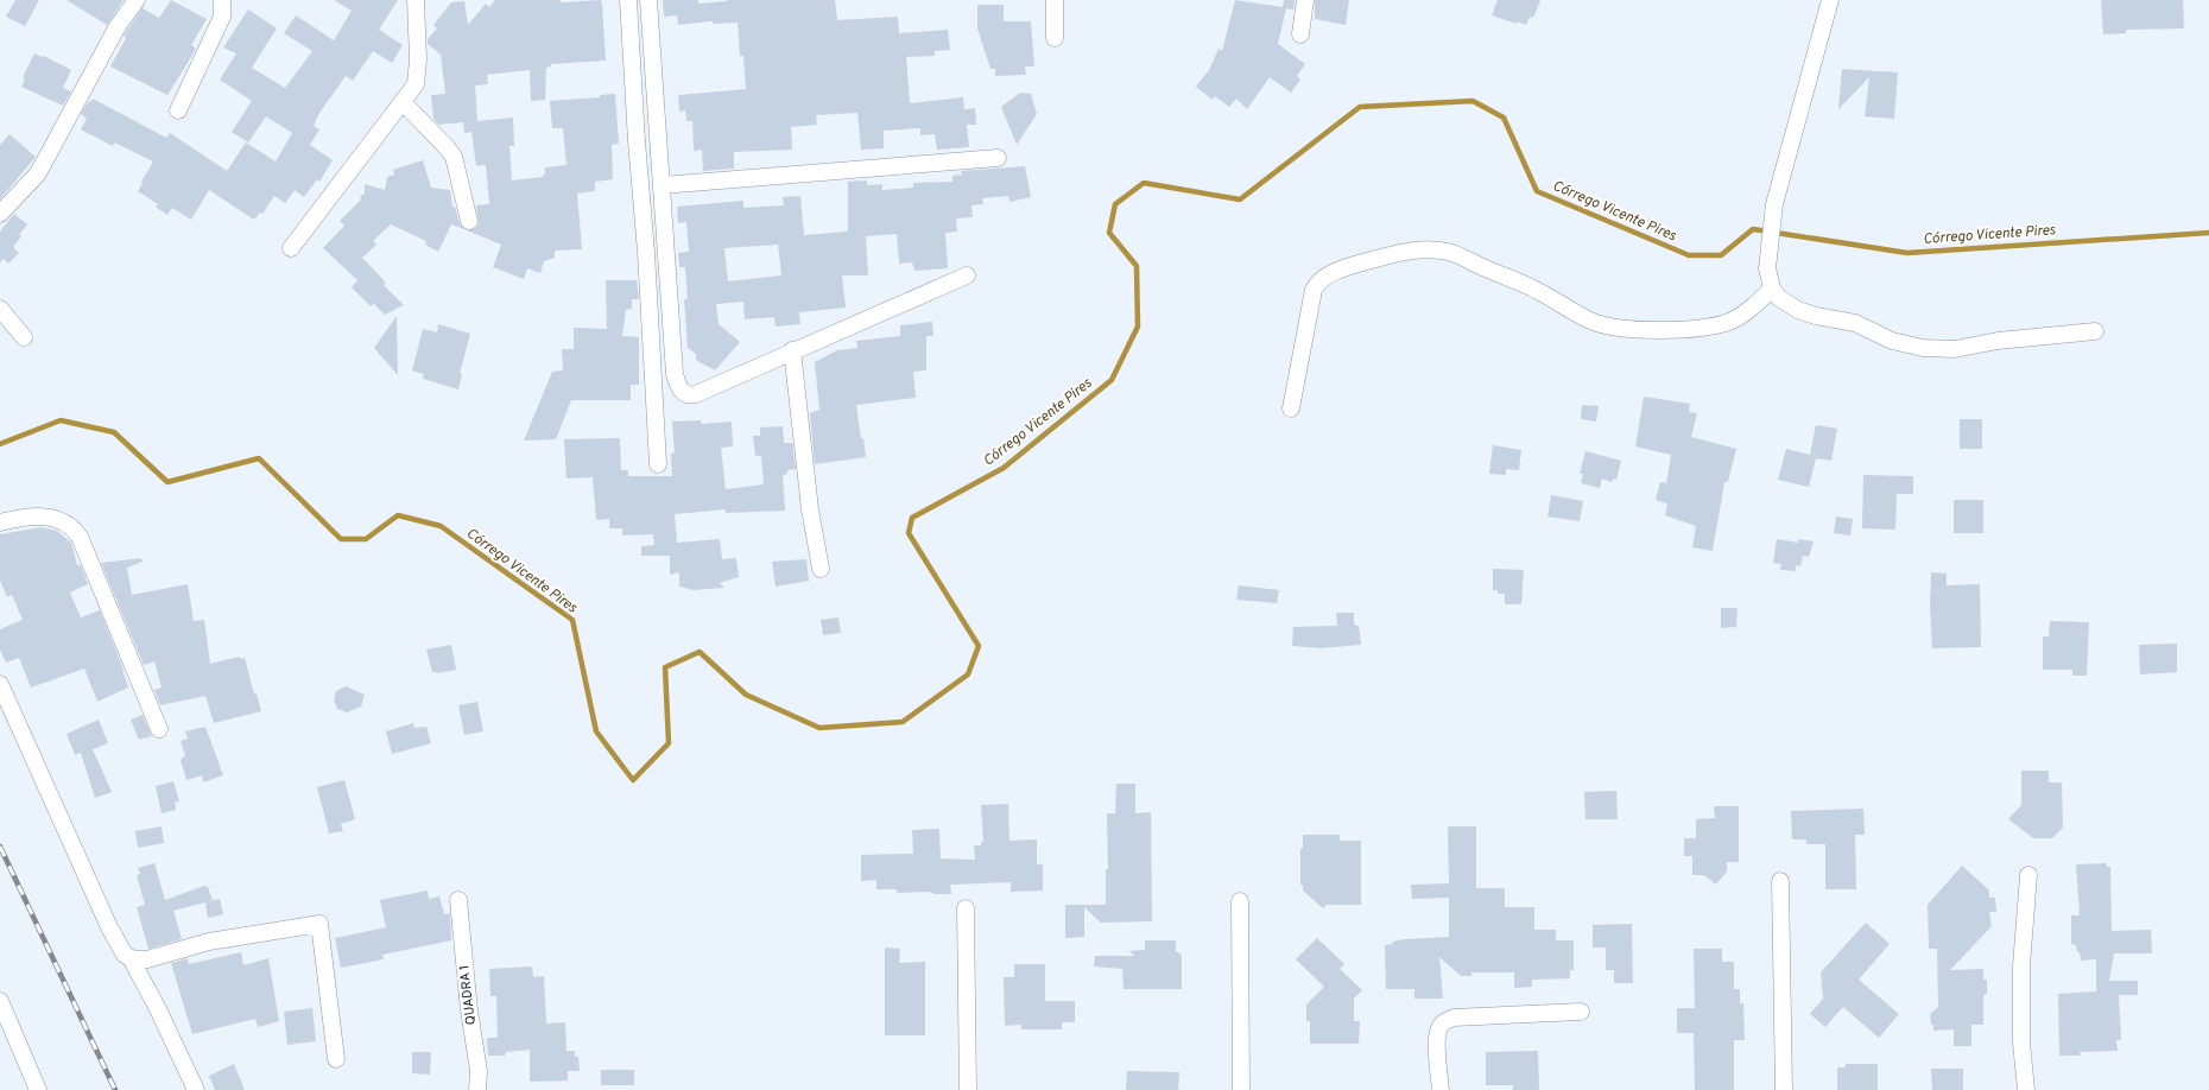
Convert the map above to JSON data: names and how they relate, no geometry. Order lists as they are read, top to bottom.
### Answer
{
  "streets": {
    "street": ["QUADRA 1"]
  },
  "water": ["Córrego Vicente Pires"]
}
